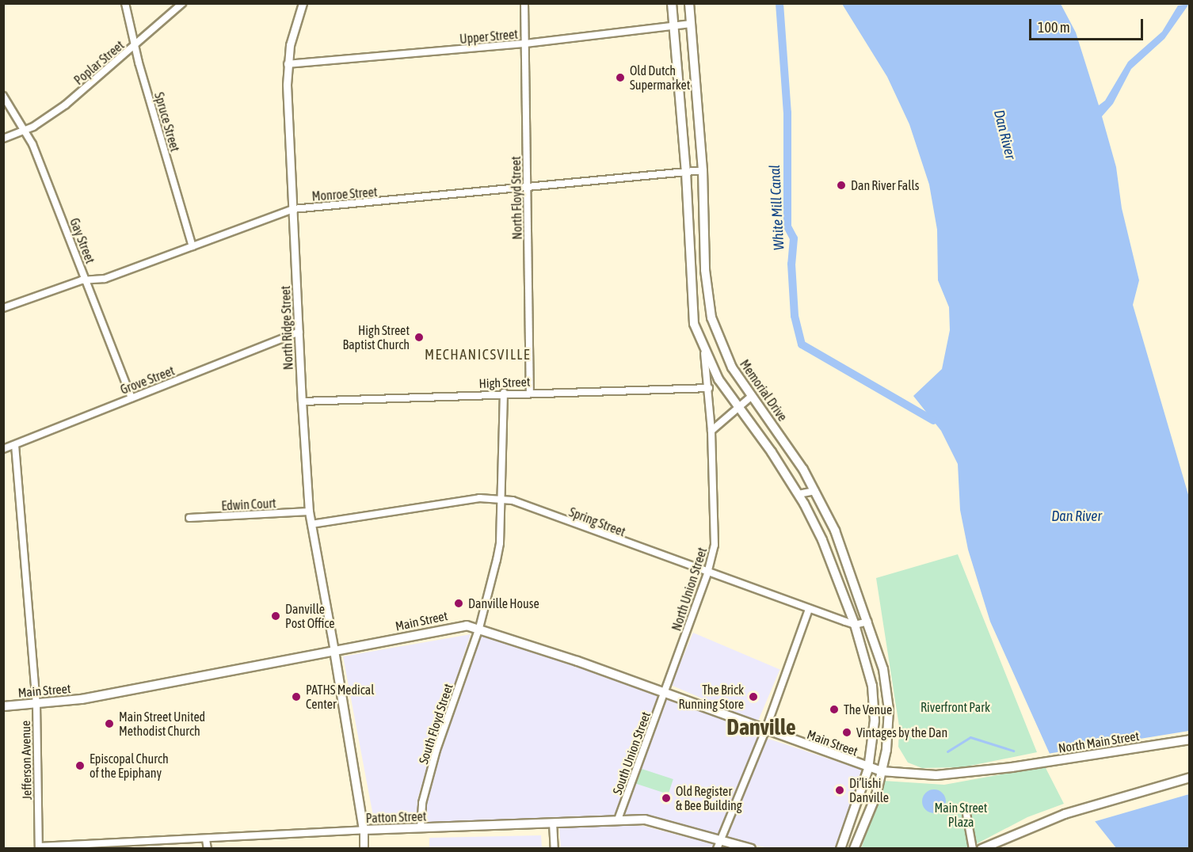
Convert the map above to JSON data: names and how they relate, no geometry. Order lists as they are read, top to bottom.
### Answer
{
  "streets": {
    "main road": [
      "Memorial Drive",
      "Main Street",
      "North Main Street",
      "Patton Street"
    ],
    "street": [
      "Upper Street",
      "Poplar Street",
      "Spruce Street",
      "Monroe Street",
      "North Floyd Street",
      "Gay Street",
      "North Ridge Street",
      "Grove Street",
      "High Street",
      "Edwin Court",
      "Spring Street",
      "North Union Street",
      "South Floyd Street",
      "South Union Street",
      "Jefferson Avenue"
    ]
  },
  "crossings": [
    ["Upper Street", "North Floyd Street"],
    ["Upper Street", "North Ridge Street"],
    ["Upper Street", "Memorial Drive"],
    ["Poplar Street", "Spruce Street"],
    ["Poplar Street", "Gay Street"],
    ["Spruce Street", "Monroe Street"],
    ["Monroe Street", "North Floyd Street"],
    ["Monroe Street", "Gay Street"],
    ["Monroe Street", "North Ridge Street"],
    ["Monroe Street", "Memorial Drive"],
    ["North Floyd Street", "High Street"],
    ["Gay Street", "Grove Street"],
    ["North Ridge Street", "Grove Street"],
    ["North Ridge Street", "High Street"],
    ["North Ridge Street", "Edwin Court"],
    ["North Ridge Street", "Spring Street"],
    ["North Ridge Street", "Main Street"],
    ["Grove Street", "Jefferson Avenue"],
    ["High Street", "North Union Street"],
    ["Memorial Drive", "Main Street"],
    ["Memorial Drive", "North Main Street"],
    ["Spring Street", "North Union Street"],
    ["North Union Street", "Main Street"],
    ["North Union Street", "South Union Street"],
    ["Main Street", "South Floyd Street"],
    ["Main Street", "North Main Street"],
    ["Main Street", "South Union Street"],
    ["Main Street", "Jefferson Avenue"],
    ["South Floyd Street", "Patton Street"],
    ["South Union Street", "Patton Street"],
    ["Jefferson Avenue", "Patton Street"]
  ],
  "districts": ["MECHANICSVILLE", "Danville"],
  "water": ["Dan River", "White Mill Canal"],
  "parks": ["Riverfront Park", "Main Street Plaza"],
  "places": [
    "Old Dutch Supermarket",
    "Dan River Falls",
    "High Street Baptist Church",
    "Danville House",
    "Danville Post Office",
    "PATHS Medical Center",
    "The Brick Running Store",
    "The Venue",
    "Main Street United Methodist Church",
    "Vintages by the Dan",
    "Episcopal Church of the Epiphany",
    "Di’lishi Danville",
    "Old Register & Bee Building"
  ],
  "scale_bar": "100 m"
}
